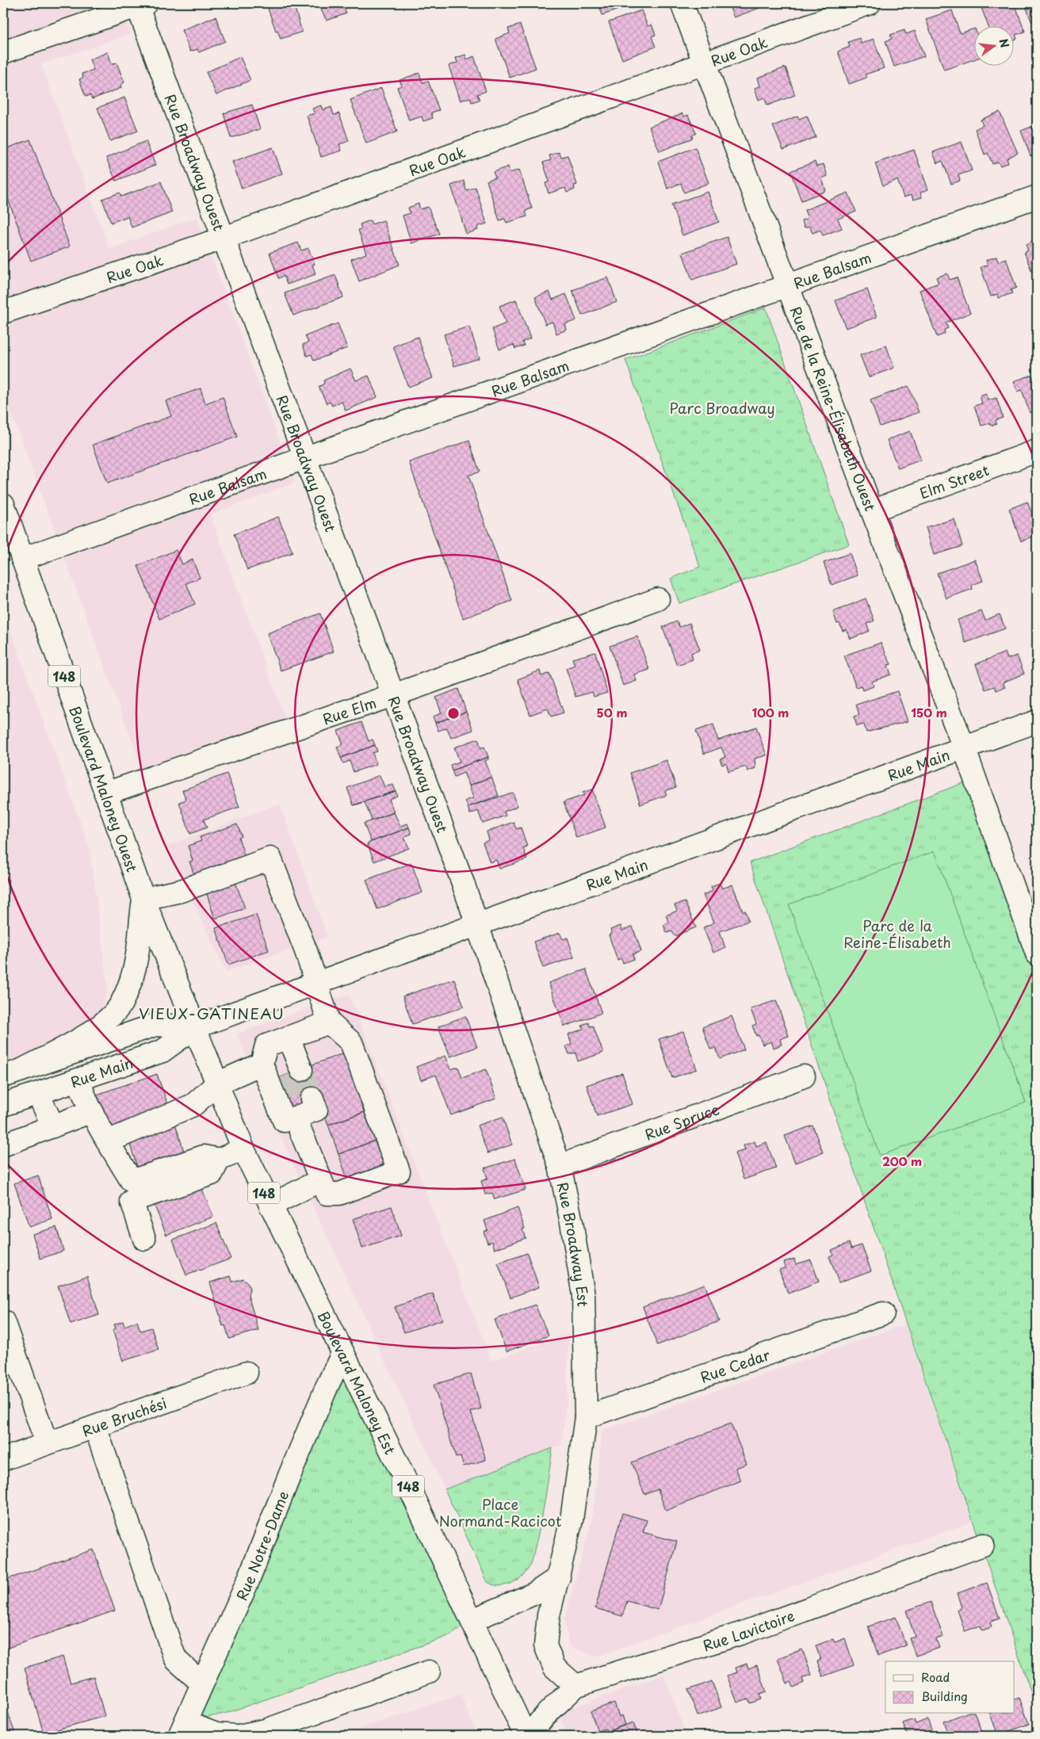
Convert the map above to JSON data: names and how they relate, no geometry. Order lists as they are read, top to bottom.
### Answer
{
  "streets": {
    "street": [
      "Rue Oak",
      "Rue Broadway Ouest",
      "Rue Balsam",
      "Rue de la Reine-Élisabeth Ouest",
      "Elm Street",
      "148",
      "Rue Elm",
      "Rue Main",
      "Boulevard Maloney Ouest",
      "Rue Spruce",
      "Rue Broadway Est",
      "Rue Cedar",
      "Boulevard Maloney Est",
      "Rue Bruchési",
      "Rue Notre-Dame",
      "Rue Lavictoire"
    ]
  },
  "crossings": [
    ["Rue Oak", "Rue Broadway Ouest"],
    ["Rue Oak", "Rue de la Reine-Élisabeth Ouest"],
    ["Rue Broadway Ouest", "Rue Balsam"],
    ["Rue Broadway Ouest", "Rue Elm"],
    ["Rue Broadway Ouest", "Rue Main"],
    ["Rue Broadway Ouest", "Rue Broadway Est"],
    ["Rue Balsam", "Rue de la Reine-Élisabeth Ouest"],
    ["Rue Balsam", "Boulevard Maloney Ouest"],
    ["Rue de la Reine-Élisabeth Ouest", "Elm Street"],
    ["Rue de la Reine-Élisabeth Ouest", "Rue Main"],
    ["Rue Elm", "Boulevard Maloney Ouest"],
    ["Rue Main", "Boulevard Maloney Ouest"],
    ["Rue Main", "Rue Broadway Est"],
    ["Rue Main", "Boulevard Maloney Est"],
    ["Boulevard Maloney Ouest", "Boulevard Maloney Est"],
    ["Rue Spruce", "Rue Broadway Est"],
    ["Rue Broadway Est", "Rue Cedar"],
    ["Rue Broadway Est", "Rue Lavictoire"],
    ["Boulevard Maloney Est", "Rue Notre-Dame"]
  ],
  "districts": ["VIEUX-GATINEAU"],
  "parks": ["Parc Broadway", "Parc de la Reine-Élisabeth", "Place Normand-Racicot"],
  "legend": ["Road", "Building"],
  "north": "right",
  "rings": [
    "50 m",
    "100 m",
    "150 m",
    "200 m"
  ]
}
